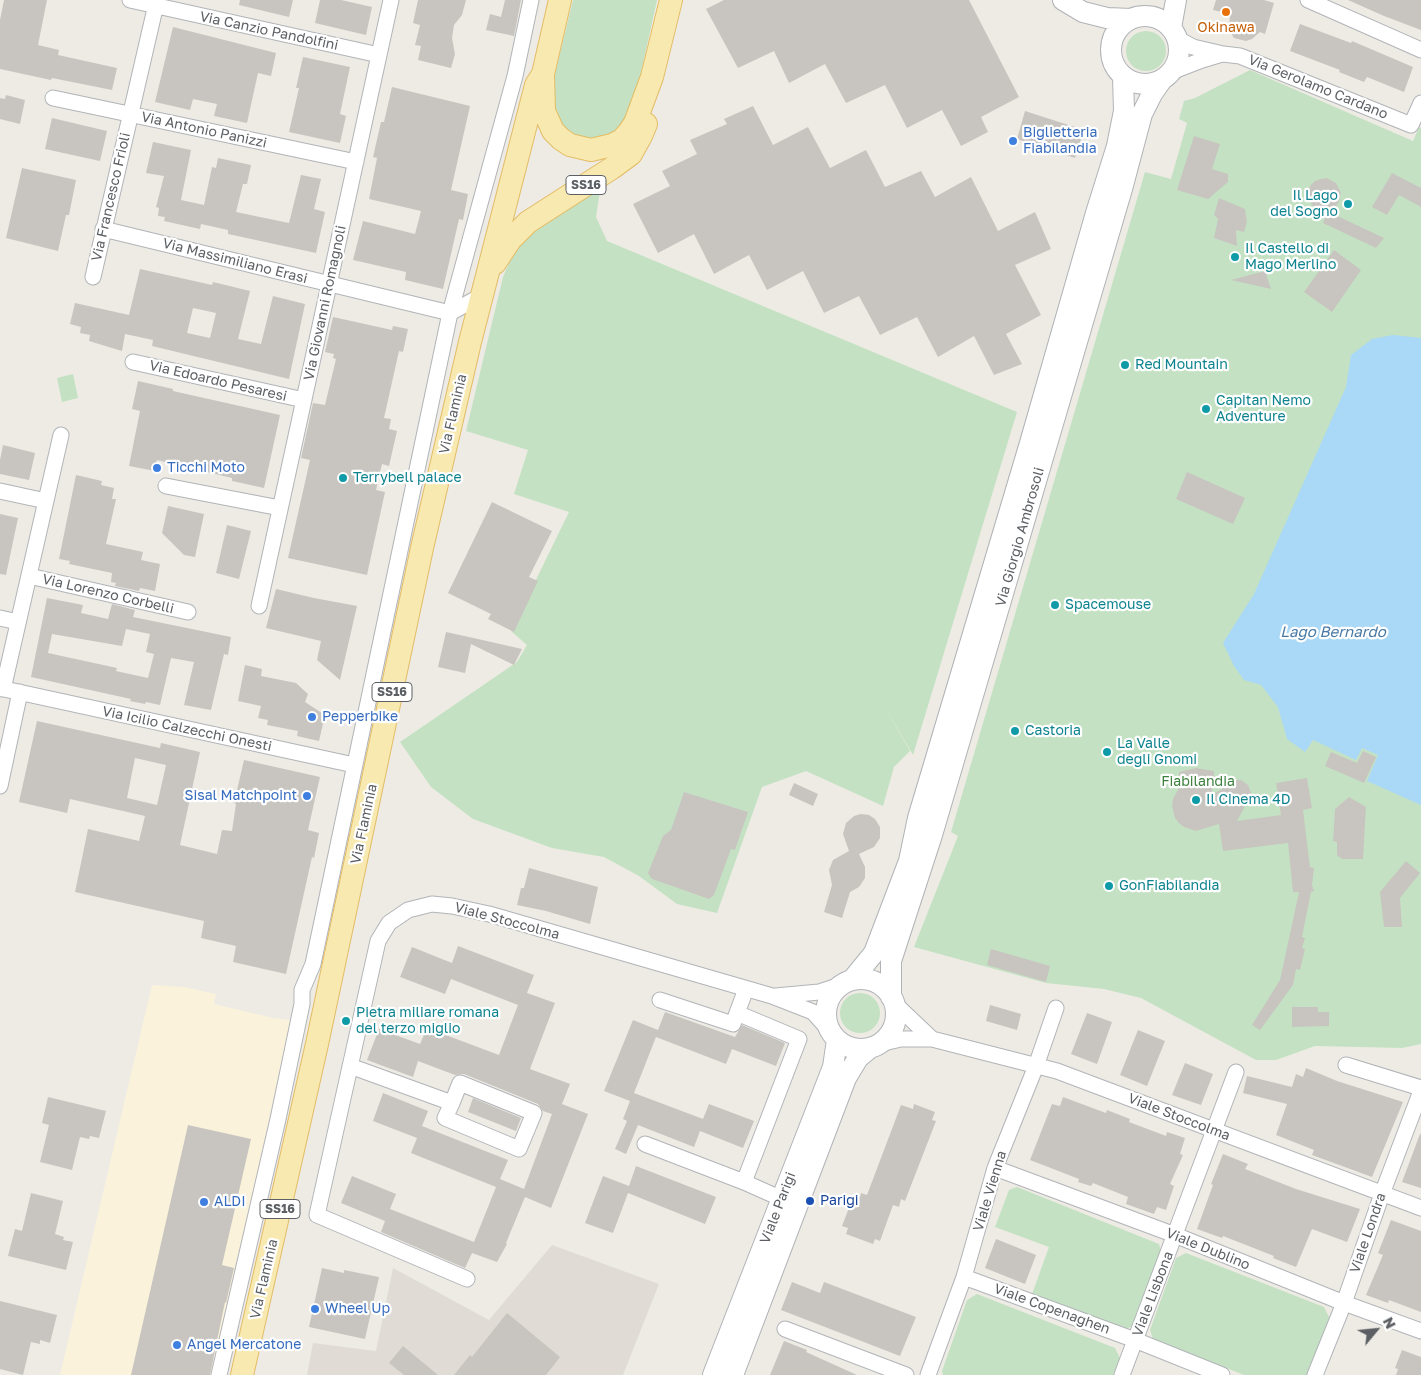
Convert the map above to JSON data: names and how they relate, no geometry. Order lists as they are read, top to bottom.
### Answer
{
  "streets": {
    "main road": [
      "SS16",
      "Via Flaminia",
      "Via Giorgio Ambrosoli",
      "Viale Parigi"
    ],
    "street": [
      "Via Canzio Pandolfini",
      "Via Gerolamo Cardano",
      "Via Antonio Panizzi",
      "Via Francesco Frioli",
      "Via Massimiliano Erasi",
      "Via Giovanni Romagnoli",
      "Via Edoardo Pesaresi",
      "Via Lorenzo Corbelli",
      "Via Icilio Calzecchi Onesti",
      "Viale Stoccolma",
      "Viale Vienna",
      "Viale Londra",
      "Viale Dublino",
      "Viale Lisbona",
      "Viale Copenaghen"
    ]
  },
  "crossings": [
    ["Via Canzio Pandolfini", "Via Francesco Frioli"],
    ["Via Canzio Pandolfini", "Via Giovanni Romagnoli"],
    ["Via Gerolamo Cardano", "Via Giorgio Ambrosoli"],
    ["Via Antonio Panizzi", "Via Francesco Frioli"],
    ["Via Antonio Panizzi", "Via Giovanni Romagnoli"],
    ["Via Francesco Frioli", "Via Massimiliano Erasi"],
    ["Via Massimiliano Erasi", "Via Giovanni Romagnoli"],
    ["Via Massimiliano Erasi", "Via Flaminia"],
    ["Via Giovanni Romagnoli", "Via Edoardo Pesaresi"],
    ["Via Flaminia", "Via Icilio Calzecchi Onesti"],
    ["Via Giorgio Ambrosoli", "Viale Stoccolma"],
    ["Via Giorgio Ambrosoli", "Viale Parigi"],
    ["Viale Stoccolma", "Viale Vienna"],
    ["Viale Stoccolma", "Viale Parigi"],
    ["Viale Stoccolma", "Viale Londra"],
    ["Viale Stoccolma", "Viale Lisbona"],
    ["Viale Vienna", "Viale Dublino"],
    ["Viale Vienna", "Viale Copenaghen"],
    ["Viale Londra", "Viale Dublino"],
    ["Viale Dublino", "Viale Lisbona"],
    ["Viale Lisbona", "Viale Copenaghen"]
  ],
  "water": ["Lago Bernardo"],
  "parks": ["Fiabilandia"],
  "places": [
    "Okinawa",
    "Biglietteria Fiabilandia",
    "Il Lago del Sogno",
    "Il Castello di Mago Merlino",
    "Red Mountain",
    "Capitan Nemo Adventure",
    "Ticchi Moto",
    "Terrybell palace",
    "Spacemouse",
    "Pepperbike",
    "Castoria",
    "La Valle degli Gnomi",
    "Sisal Matchpoint",
    "Il Cinema 4D",
    "GonFiabilandia",
    "Pietra miliare romana del terzo miglio",
    "Parigi",
    "ALDI",
    "Wheel Up",
    "Angel Mercatone"
  ],
  "north": "top right"
}
